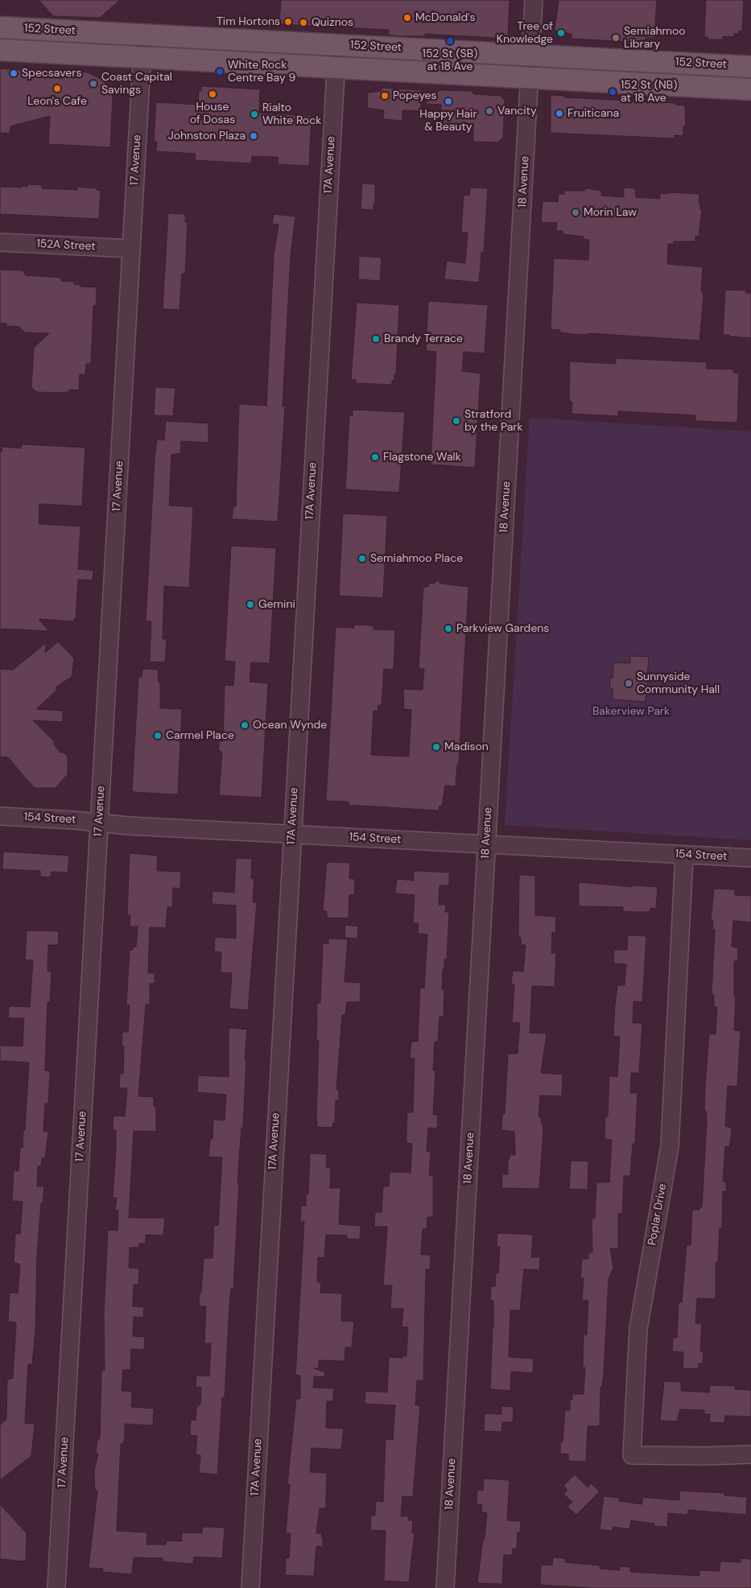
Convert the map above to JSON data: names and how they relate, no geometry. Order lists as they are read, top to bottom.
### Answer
{
  "streets": {
    "main road": ["152 Street"],
    "street": [
      "17 Avenue",
      "17A Avenue",
      "18 Avenue",
      "152A Street",
      "154 Street",
      "Poplar Drive"
    ]
  },
  "crossings": [
    ["152 Street", "17 Avenue"],
    ["152 Street", "17A Avenue"],
    ["152 Street", "18 Avenue"],
    ["17 Avenue", "152A Street"],
    ["17 Avenue", "154 Street"],
    ["17A Avenue", "154 Street"],
    ["18 Avenue", "154 Street"],
    ["154 Street", "Poplar Drive"]
  ],
  "parks": ["Bakerview Park"],
  "places": [
    "McDonald's",
    "Tim Hortons",
    "Quiznos",
    "Tree of Knowledge",
    "Semiahmoo Library",
    "152 St (SB) at 18 Ave",
    "White Rock Centre Bay 9",
    "Specsavers",
    "Coast Capital Savings",
    "Leon's Cafe",
    "152 St (NB) at 18 Ave",
    "House of Dosas",
    "Popeyes",
    "Happy Hair & Beauty",
    "Vancity",
    "Fruiticana",
    "Rialto White Rock",
    "Johnston Plaza",
    "Morin Law",
    "Brandy Terrace",
    "Stratford by the Park",
    "Flagstone Walk",
    "Semiahmoo Place",
    "Gemini",
    "Parkview Gardens",
    "Sunnyside Community Hall",
    "Ocean Wynde",
    "Carmel Place",
    "Madison"
  ]
}
